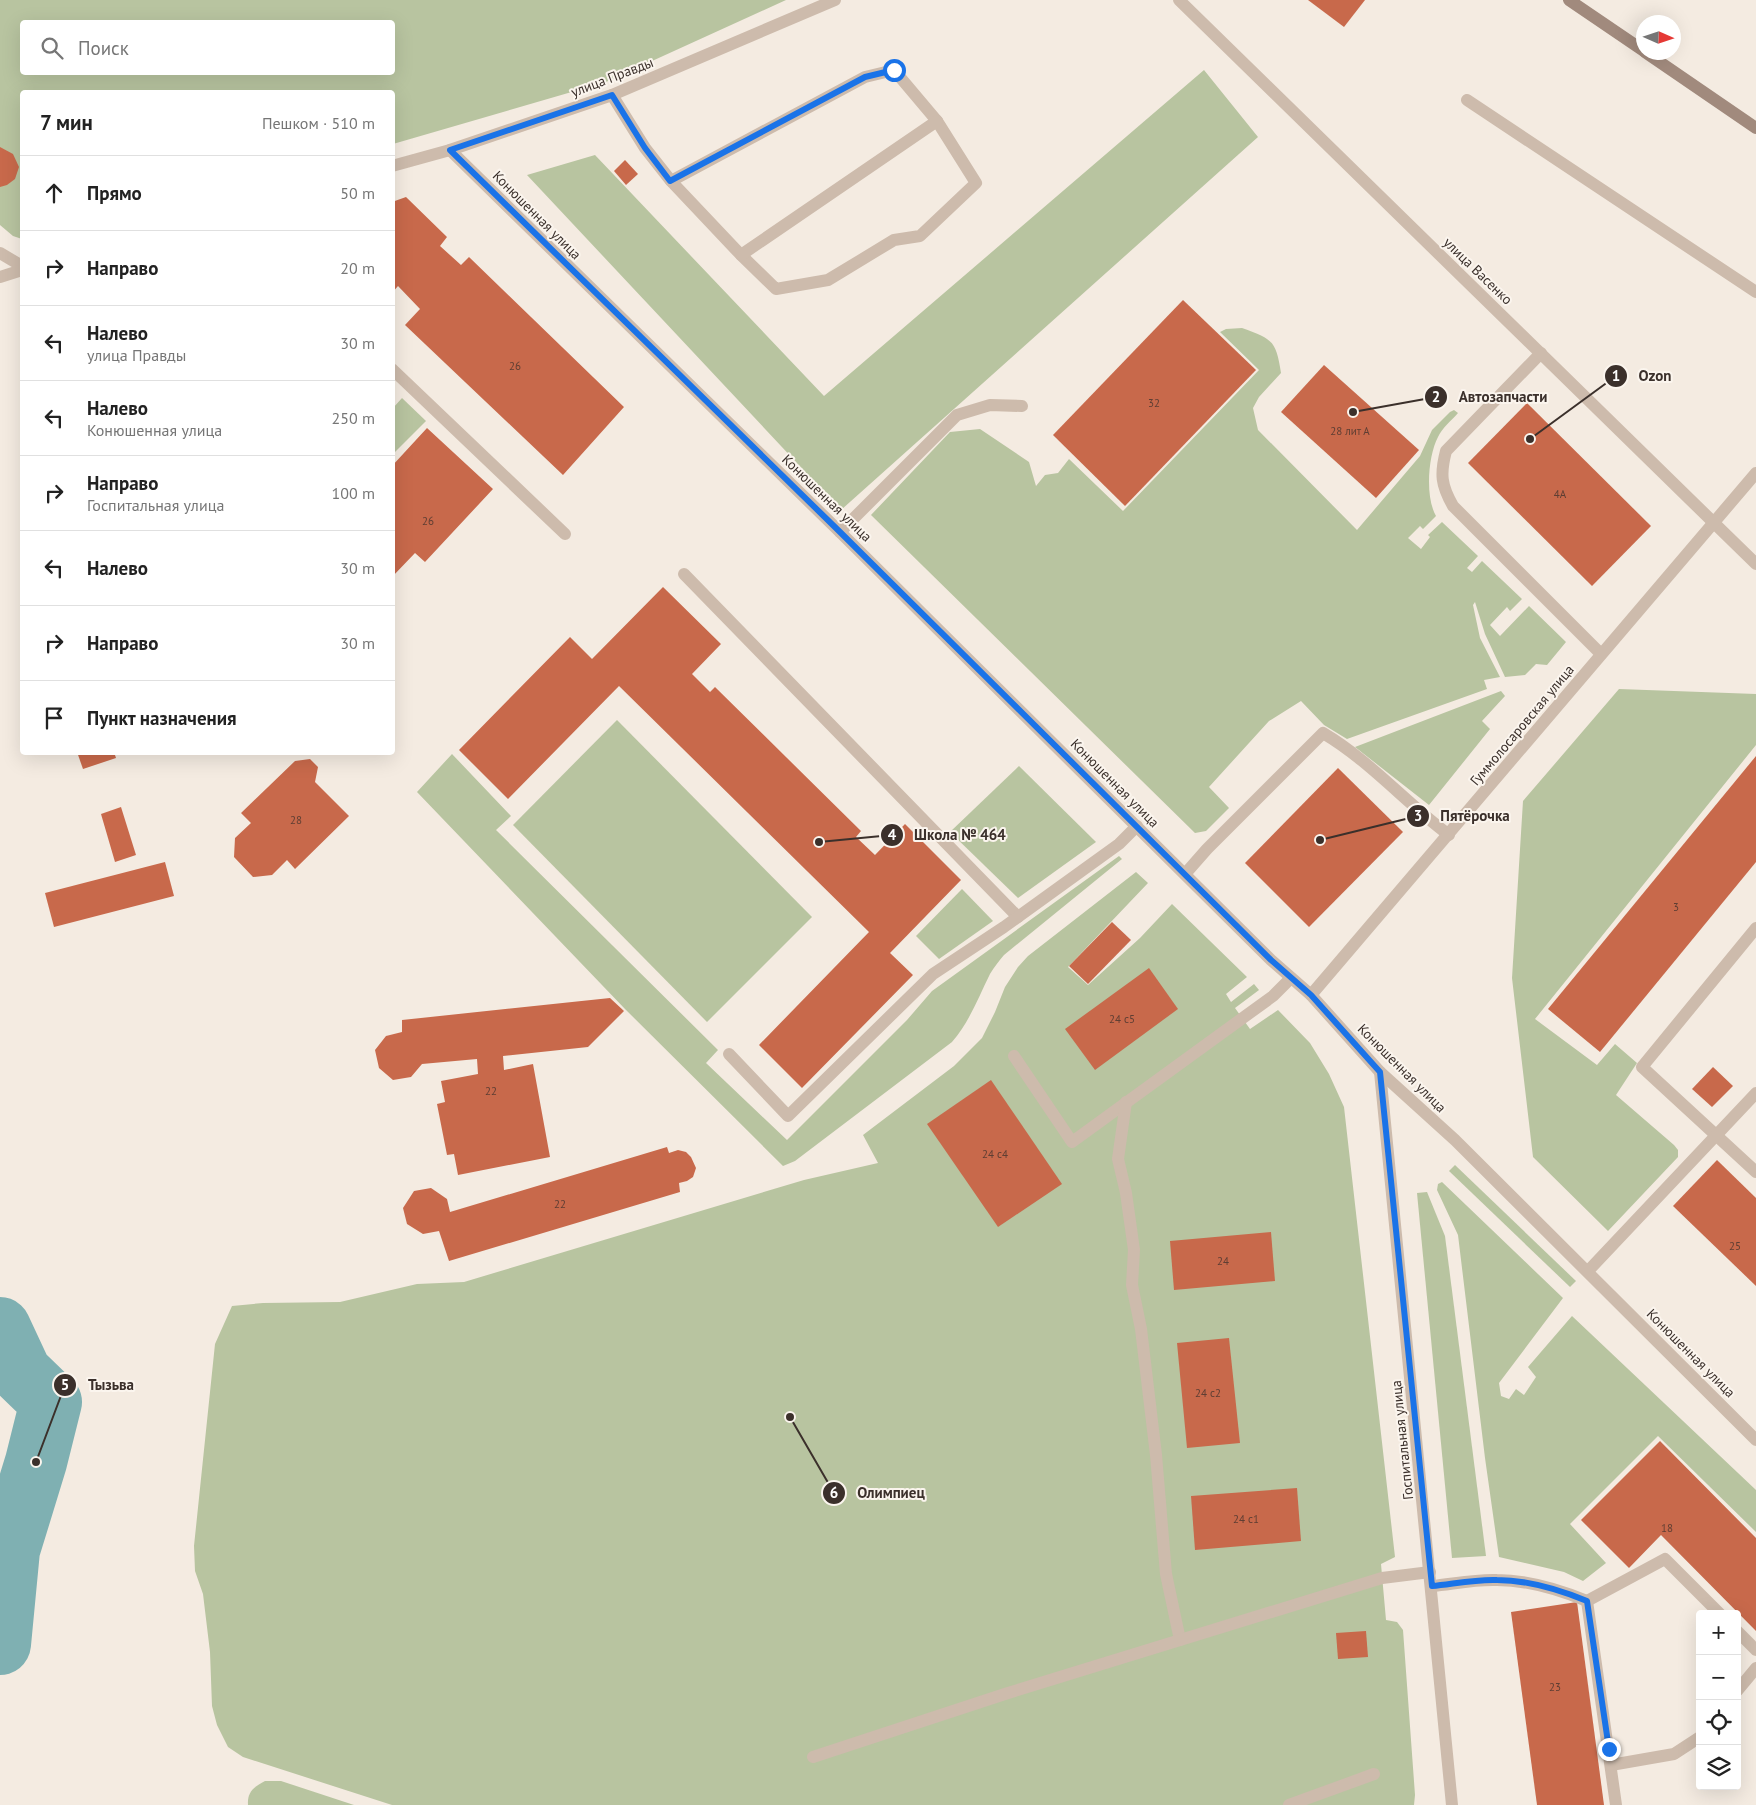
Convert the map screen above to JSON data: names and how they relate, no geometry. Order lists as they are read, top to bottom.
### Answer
{
  "streets": {
    "street": [
      "улица Правды",
      "Конюшенная улица",
      "улица Васенко",
      "Гуммолосаровская улица",
      "Госпитальная улица"
    ]
  },
  "crossings": [
    ["улица Правды", "Конюшенная улица"],
    ["Конюшенная улица", "Гуммолосаровская улица"],
    ["Конюшенная улица", "Госпитальная улица"],
    ["улица Васенко", "Гуммолосаровская улица"]
  ],
  "places": [
    "Автозапчасти",
    "Ozon",
    "Пятёрочка",
    "Школа № 464",
    "Олимпиец",
    "Тызьва"
  ],
  "house_numbers": [
    "26",
    "32",
    "28 лит А",
    "4А",
    "26",
    "28",
    "3",
    "24 с5",
    "22",
    "24 с4",
    "22",
    "25",
    "24",
    "24 с2",
    "24 с1",
    "18",
    "23"
  ],
  "north": "right",
  "page": {
    "search": "Поиск",
    "heading": ["7 мин", "Пешком · 510 m"],
    "list": [
      ["Прямо", "50 m"],
      ["Направо", "20 m"],
      ["Налево", "улица Правды", "30 m"],
      ["Налево", "Конюшенная улица", "250 m"],
      ["Направо", "Госпитальная улица", "100 m"],
      ["Налево", "30 m"],
      ["Направо", "30 m"],
      "Пункт назначения"
    ],
    "map_buttons": ["+", "−"]
  }
}
